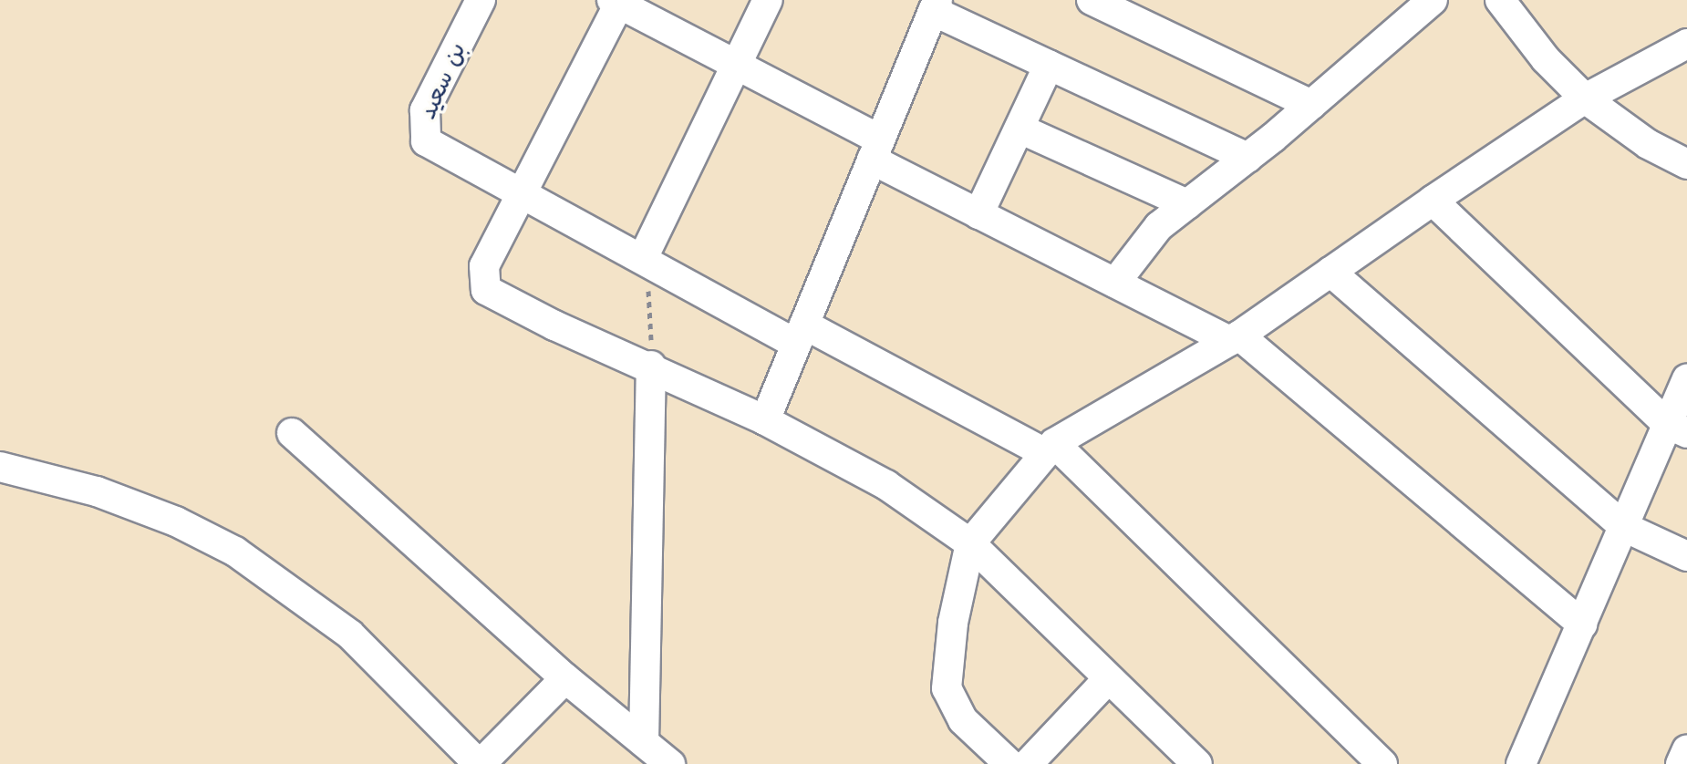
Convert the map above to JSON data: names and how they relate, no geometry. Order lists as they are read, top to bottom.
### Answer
{
  "streets": {
    "street": ["بن سعيد"]
  }
}
